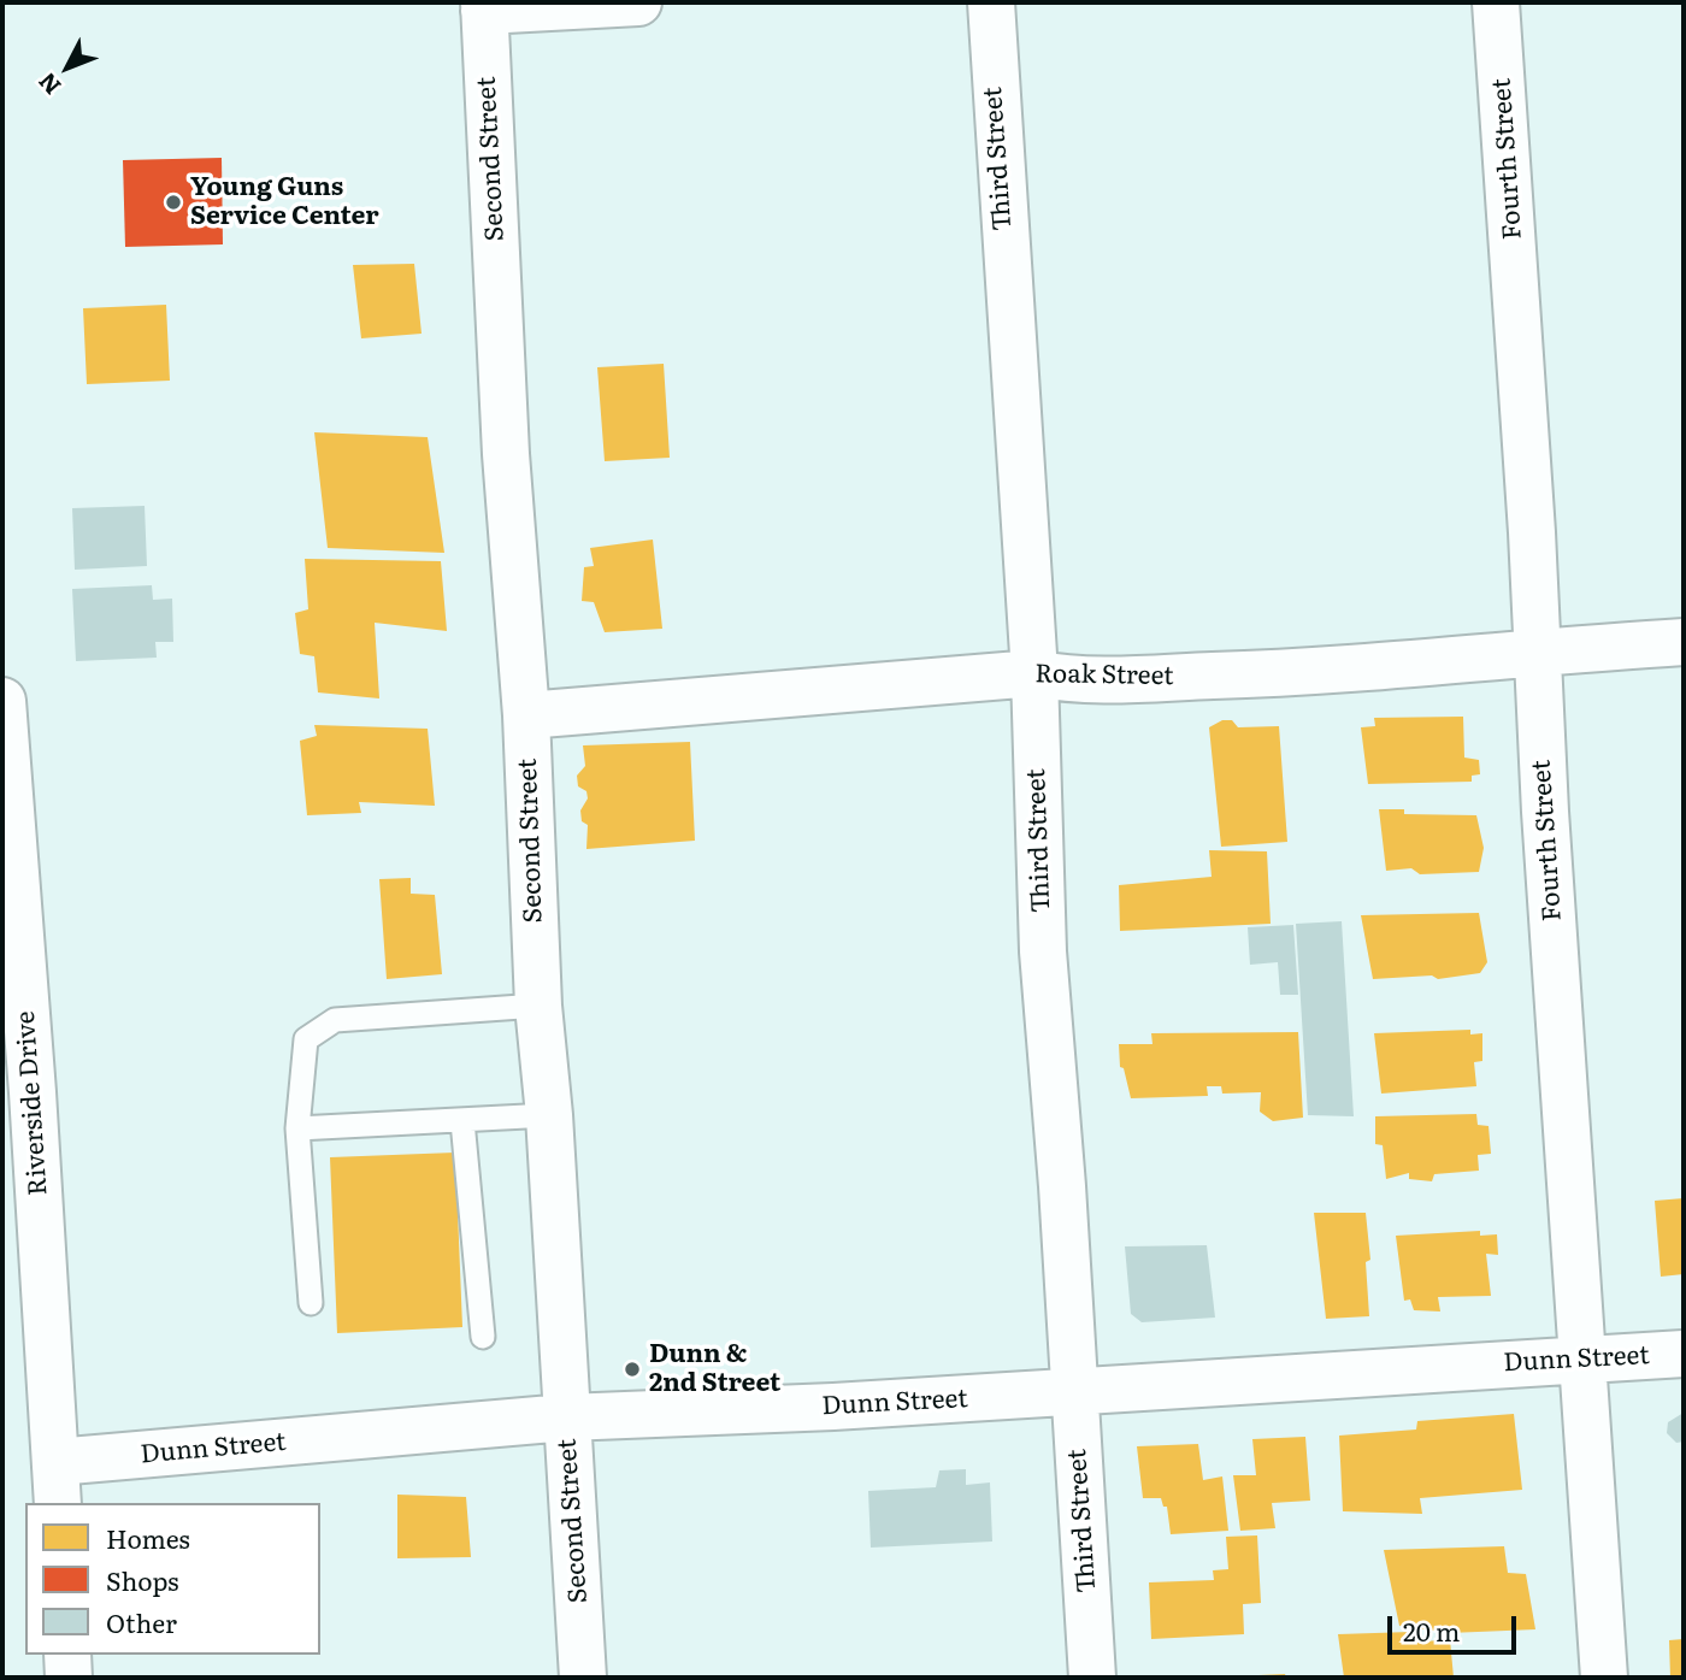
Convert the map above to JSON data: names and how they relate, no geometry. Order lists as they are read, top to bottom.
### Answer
{
  "streets": {
    "street": [
      "Second Street",
      "Third Street",
      "Fourth Street",
      "Roak Street",
      "Riverside Drive",
      "Dunn Street"
    ]
  },
  "crossings": [
    ["Second Street", "Roak Street"],
    ["Second Street", "Dunn Street"],
    ["Third Street", "Roak Street"],
    ["Third Street", "Dunn Street"],
    ["Fourth Street", "Roak Street"],
    ["Fourth Street", "Dunn Street"],
    ["Riverside Drive", "Dunn Street"]
  ],
  "places": ["Young Guns Service Center", "Dunn & 2nd Street"],
  "legend": ["Homes", "Shops", "Other"],
  "scale_bar": "20 m",
  "north": "bottom left"
}
